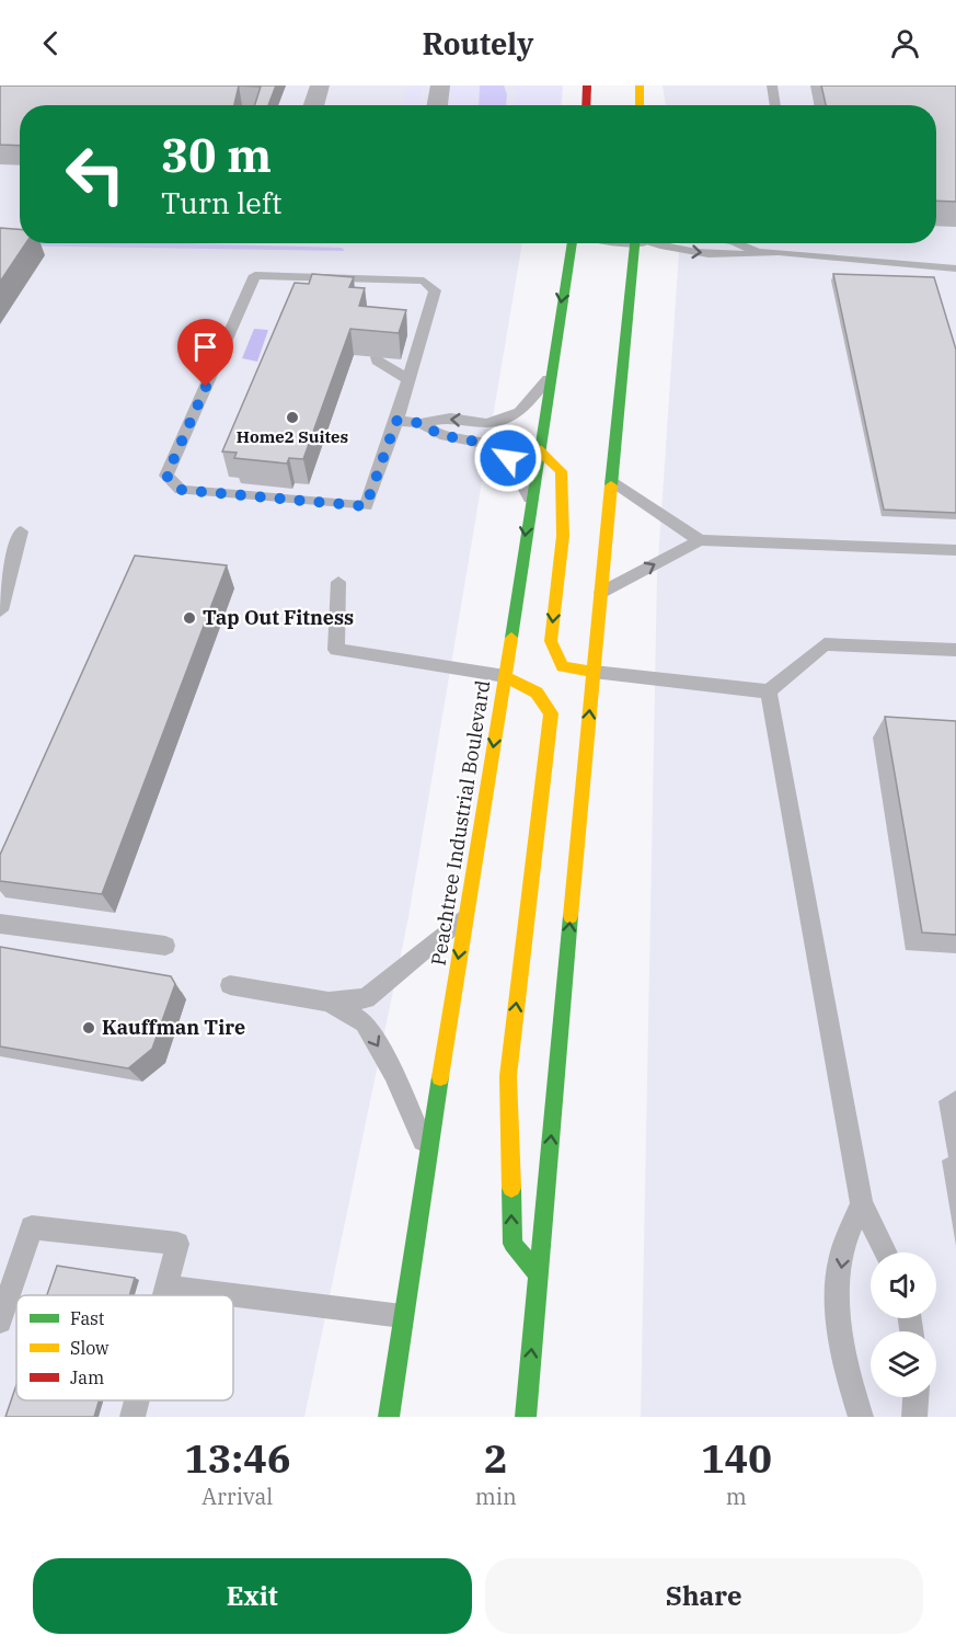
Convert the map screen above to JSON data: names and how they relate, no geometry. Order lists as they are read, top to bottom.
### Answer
{
  "streets": {
    "highway": ["Peachtree Industrial Boulevard"]
  },
  "places": ["Home2 Suites", "Tap Out Fitness", "Kauffman Tire"],
  "legend": ["Fast", "Slow", "Jam"],
  "page": {
    "header": "Routely",
    "turn": ["30 m", "Turn left"],
    "eta": [
      "13:46",
      "Arrival",
      "2",
      "min",
      "140",
      "m"
    ],
    "buttons": ["Exit", "Share"]
  }
}
